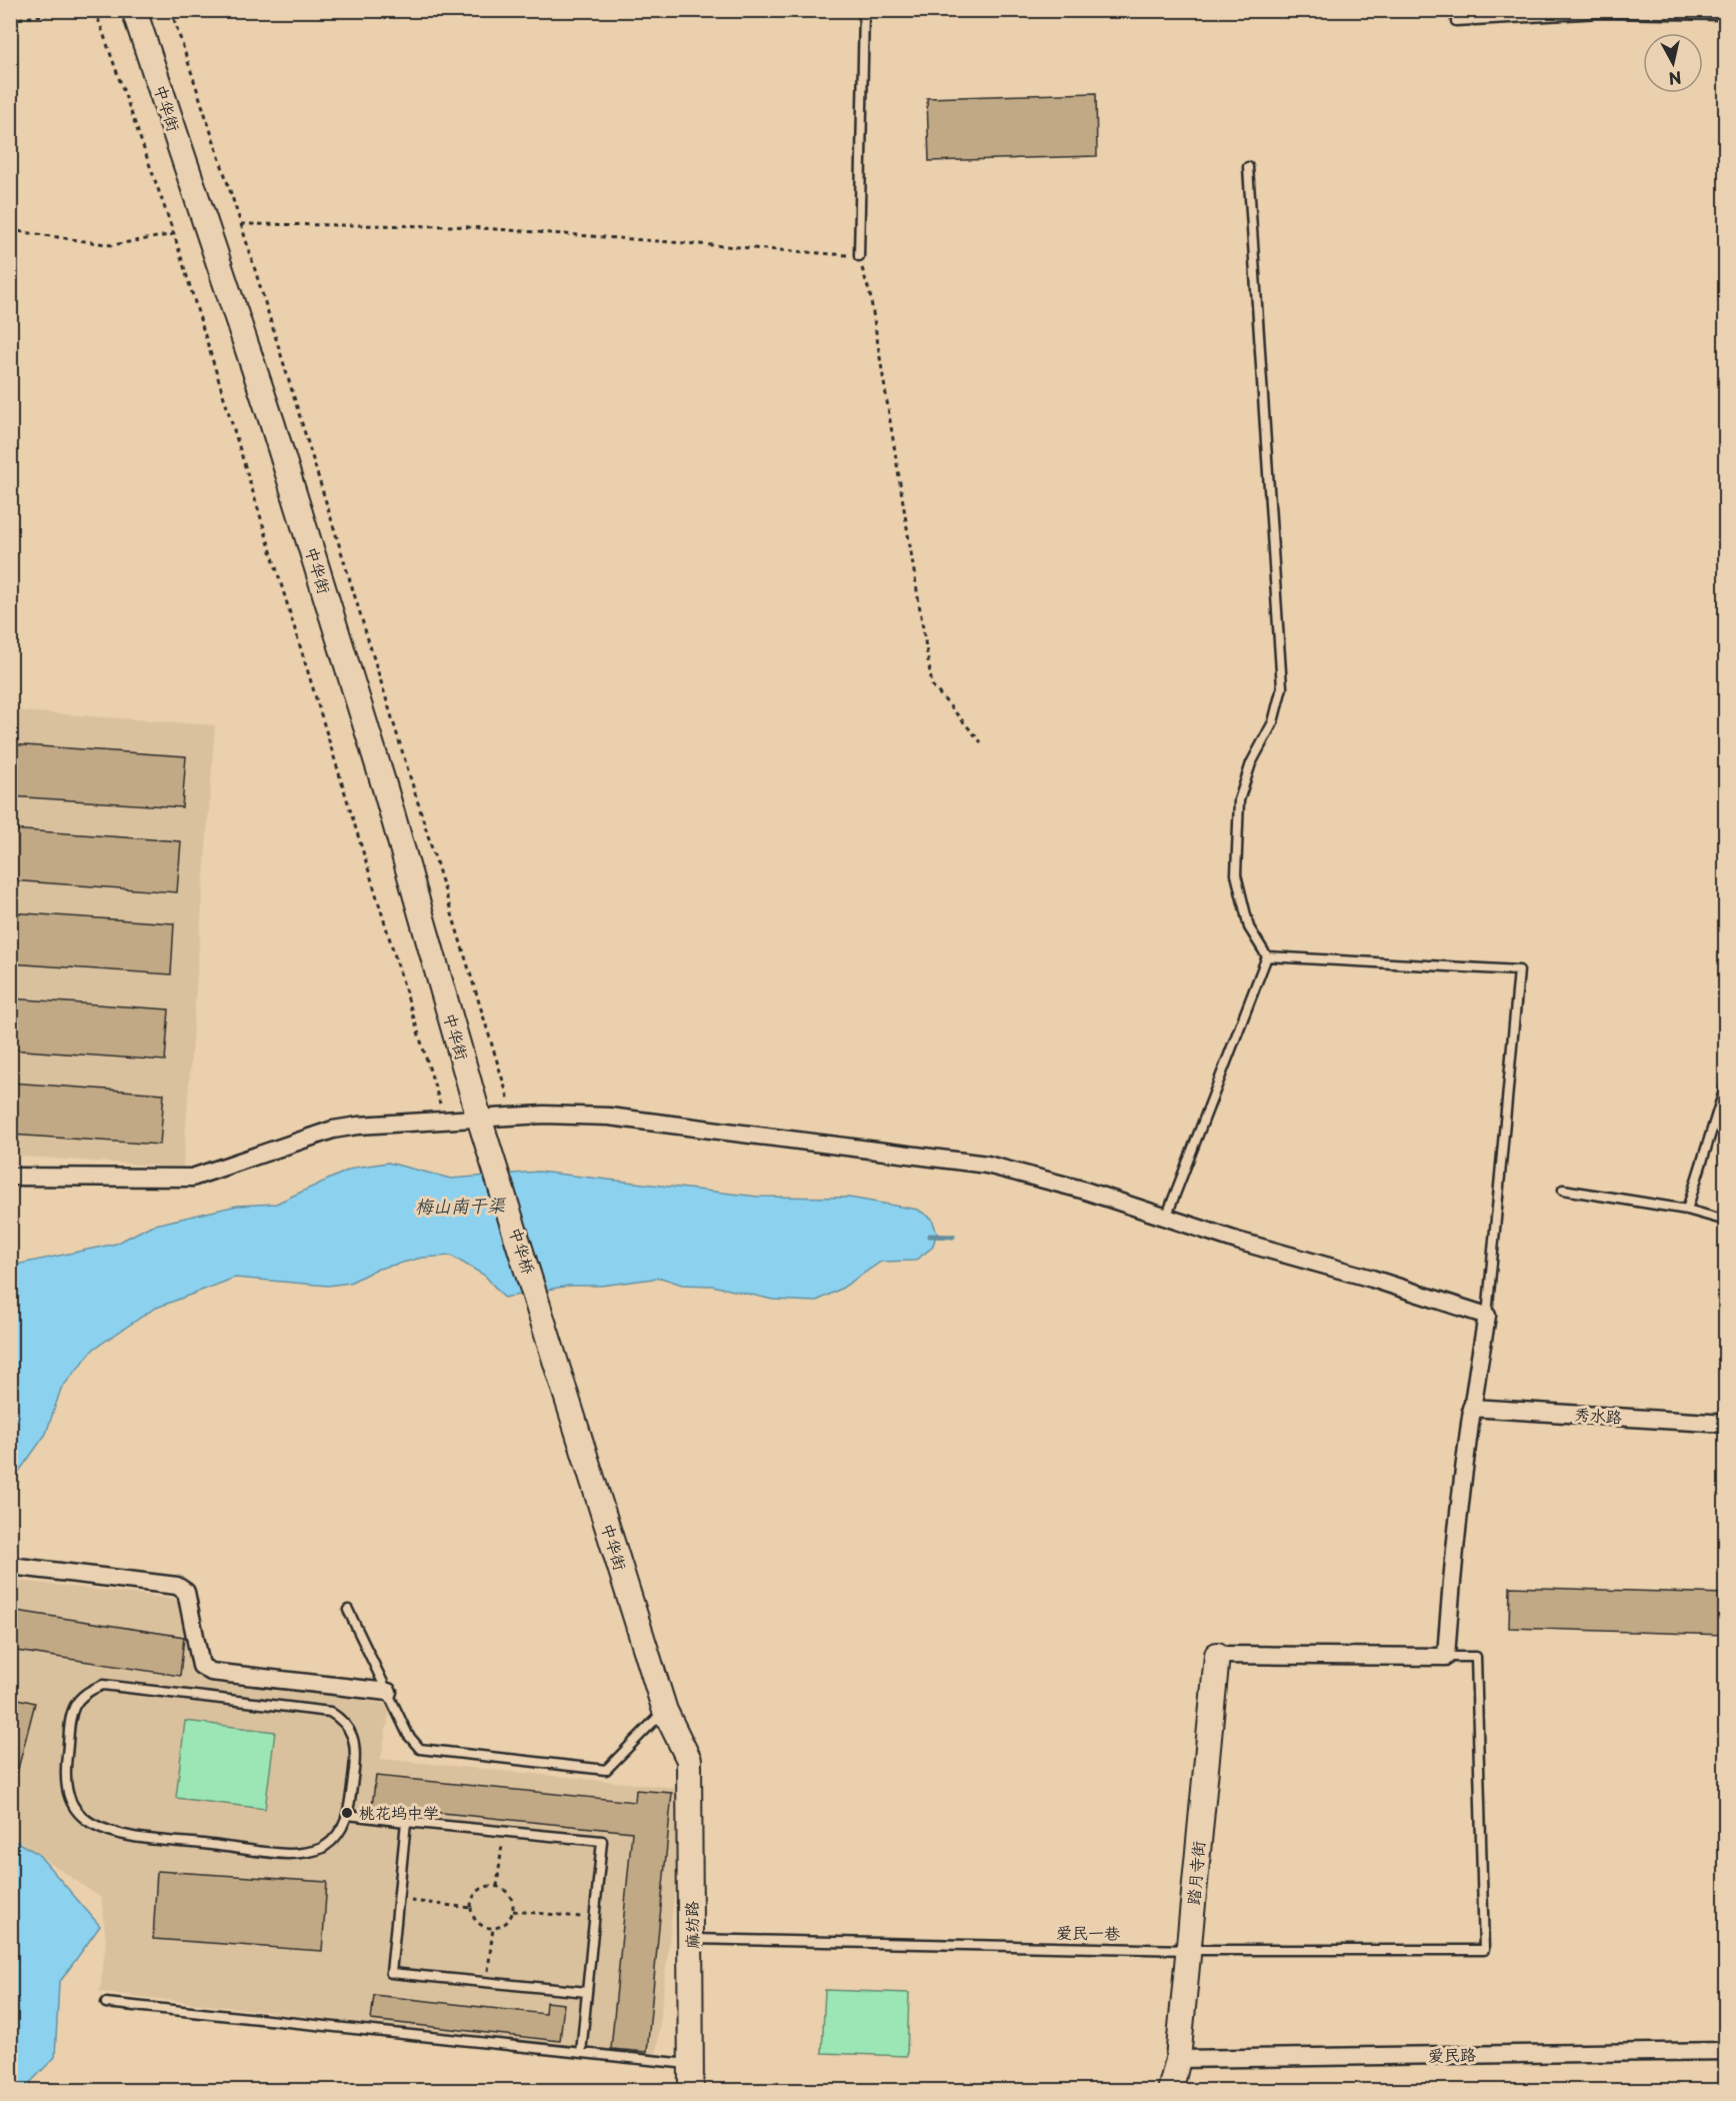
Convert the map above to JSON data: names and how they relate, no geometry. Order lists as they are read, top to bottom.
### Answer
{
  "streets": {
    "main road": [
      "中华街",
      "中华桥",
      "踏月寺街",
      "麻纺路"
    ],
    "street": ["秀水路", "爱民路"],
    "lane": ["爱民一巷"]
  },
  "crossings": [
    ["中华街", "中华桥"],
    ["中华街", "麻纺路"],
    ["踏月寺街", "爱民一巷"],
    ["踏月寺街", "爱民路"],
    ["麻纺路", "爱民一巷"]
  ],
  "water": ["梅山南干渠"],
  "places": ["桃花坞中学"],
  "north": "bottom"
}
